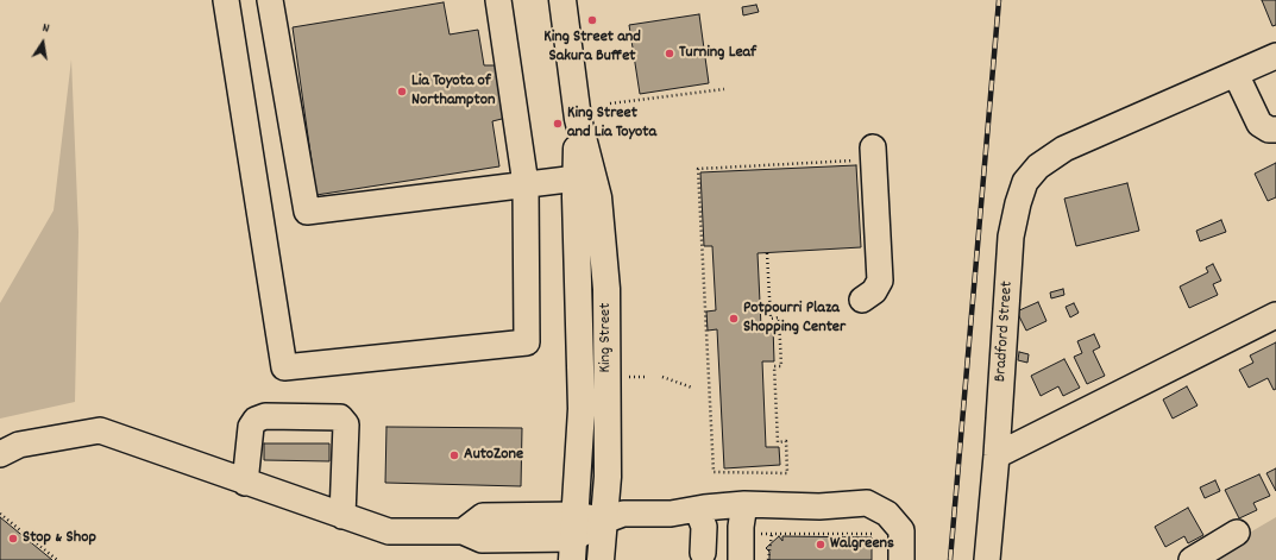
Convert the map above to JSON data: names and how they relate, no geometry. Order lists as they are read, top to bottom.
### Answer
{
  "streets": {
    "main road": ["King Street"],
    "street": ["Bradford Street"]
  },
  "places": [
    "King Street and Sakura Buffet",
    "Turning Leaf",
    "Lia Toyota of Northampton",
    "King Street and Lia Toyota",
    "Potpourri Plaza Shopping Center",
    "AutoZone",
    "Stop & Shop",
    "Walgreens"
  ],
  "north": "top"
}
